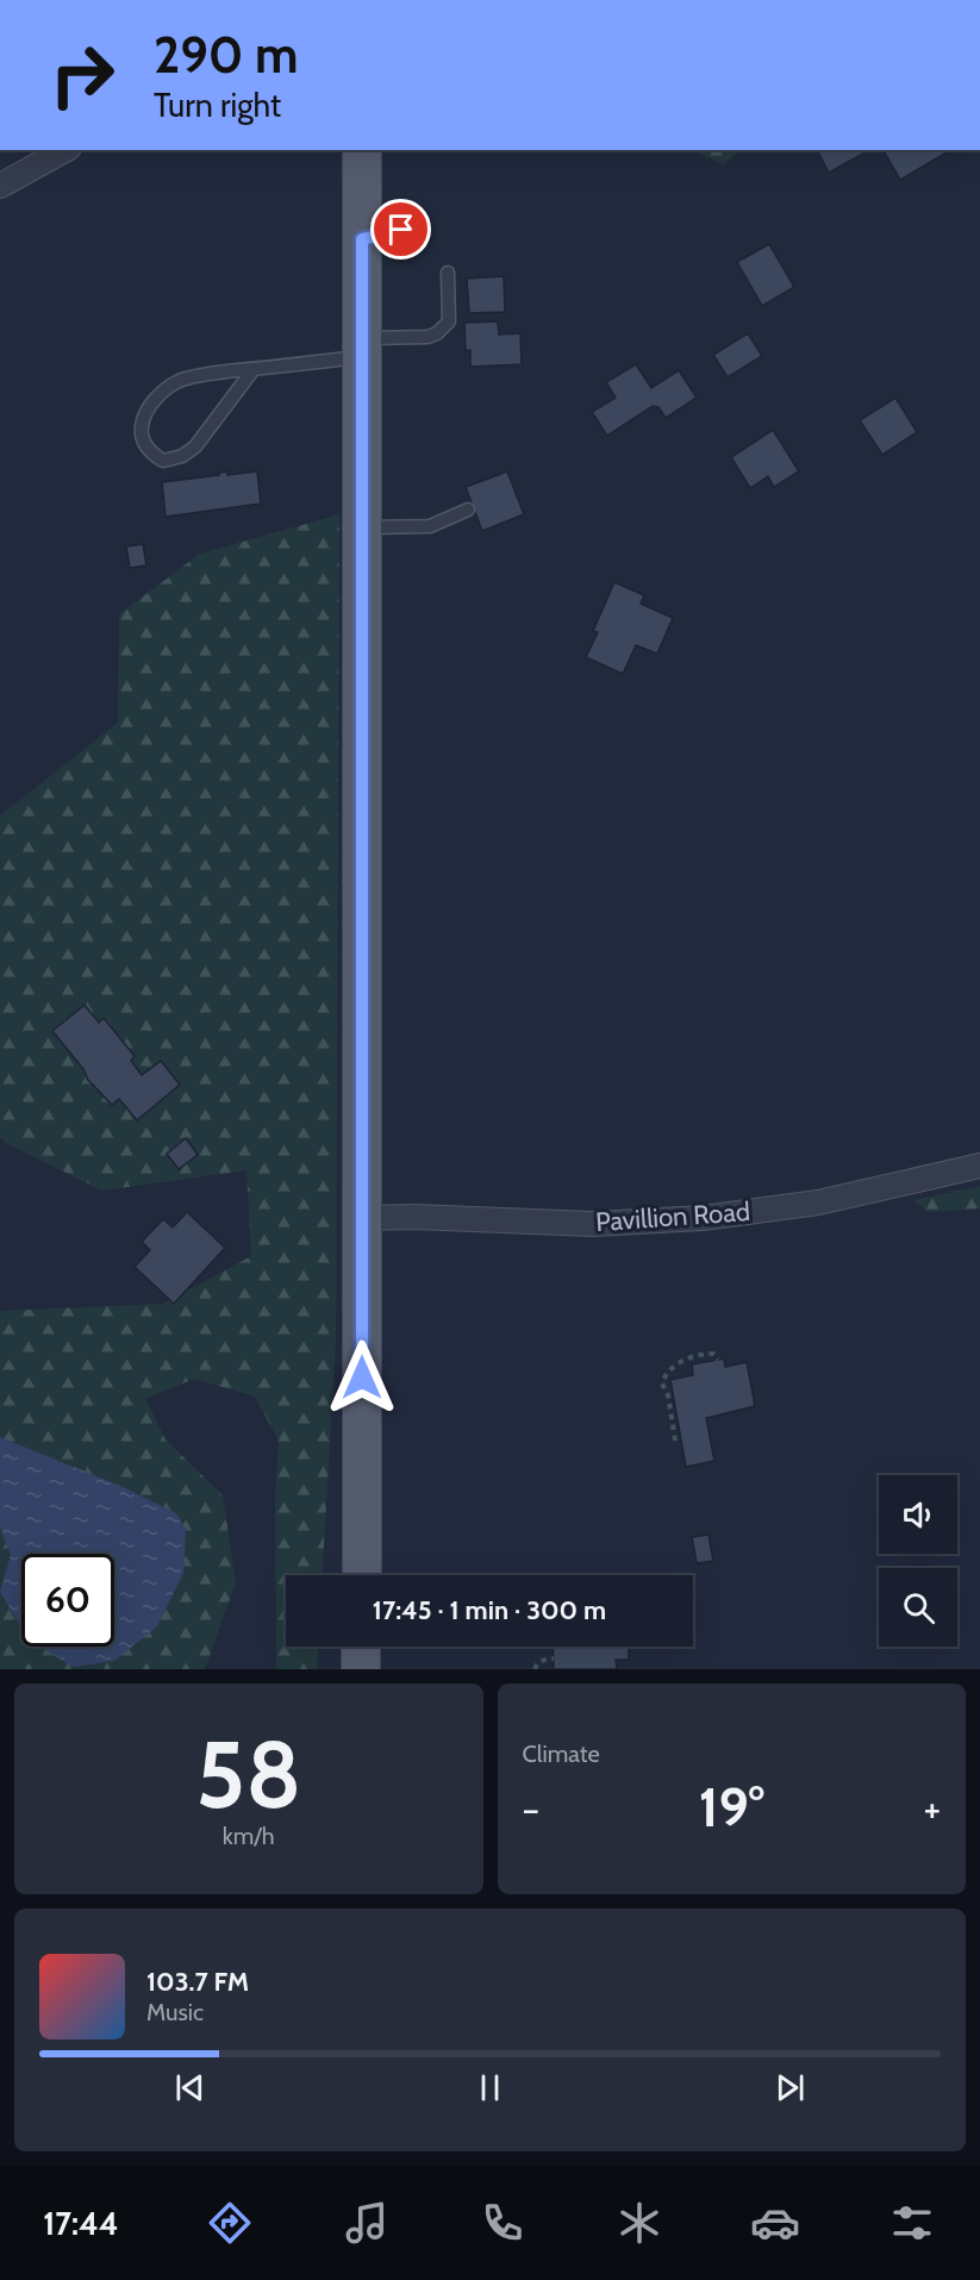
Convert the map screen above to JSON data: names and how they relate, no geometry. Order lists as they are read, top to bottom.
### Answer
{
  "streets": {
    "street": ["Pavillion Road"]
  },
  "page": {
    "turn": ["290 m", "Turn right"],
    "limit": "60",
    "trip": "17:45 · 1 min · 300 m",
    "tile": [
      ["58", "km/h"],
      "Climate"
    ],
    "heat": ["−", "19°", "+"],
    "song": ["103.7 FM", "Music"],
    "tabs": "17:44"
  }
}
